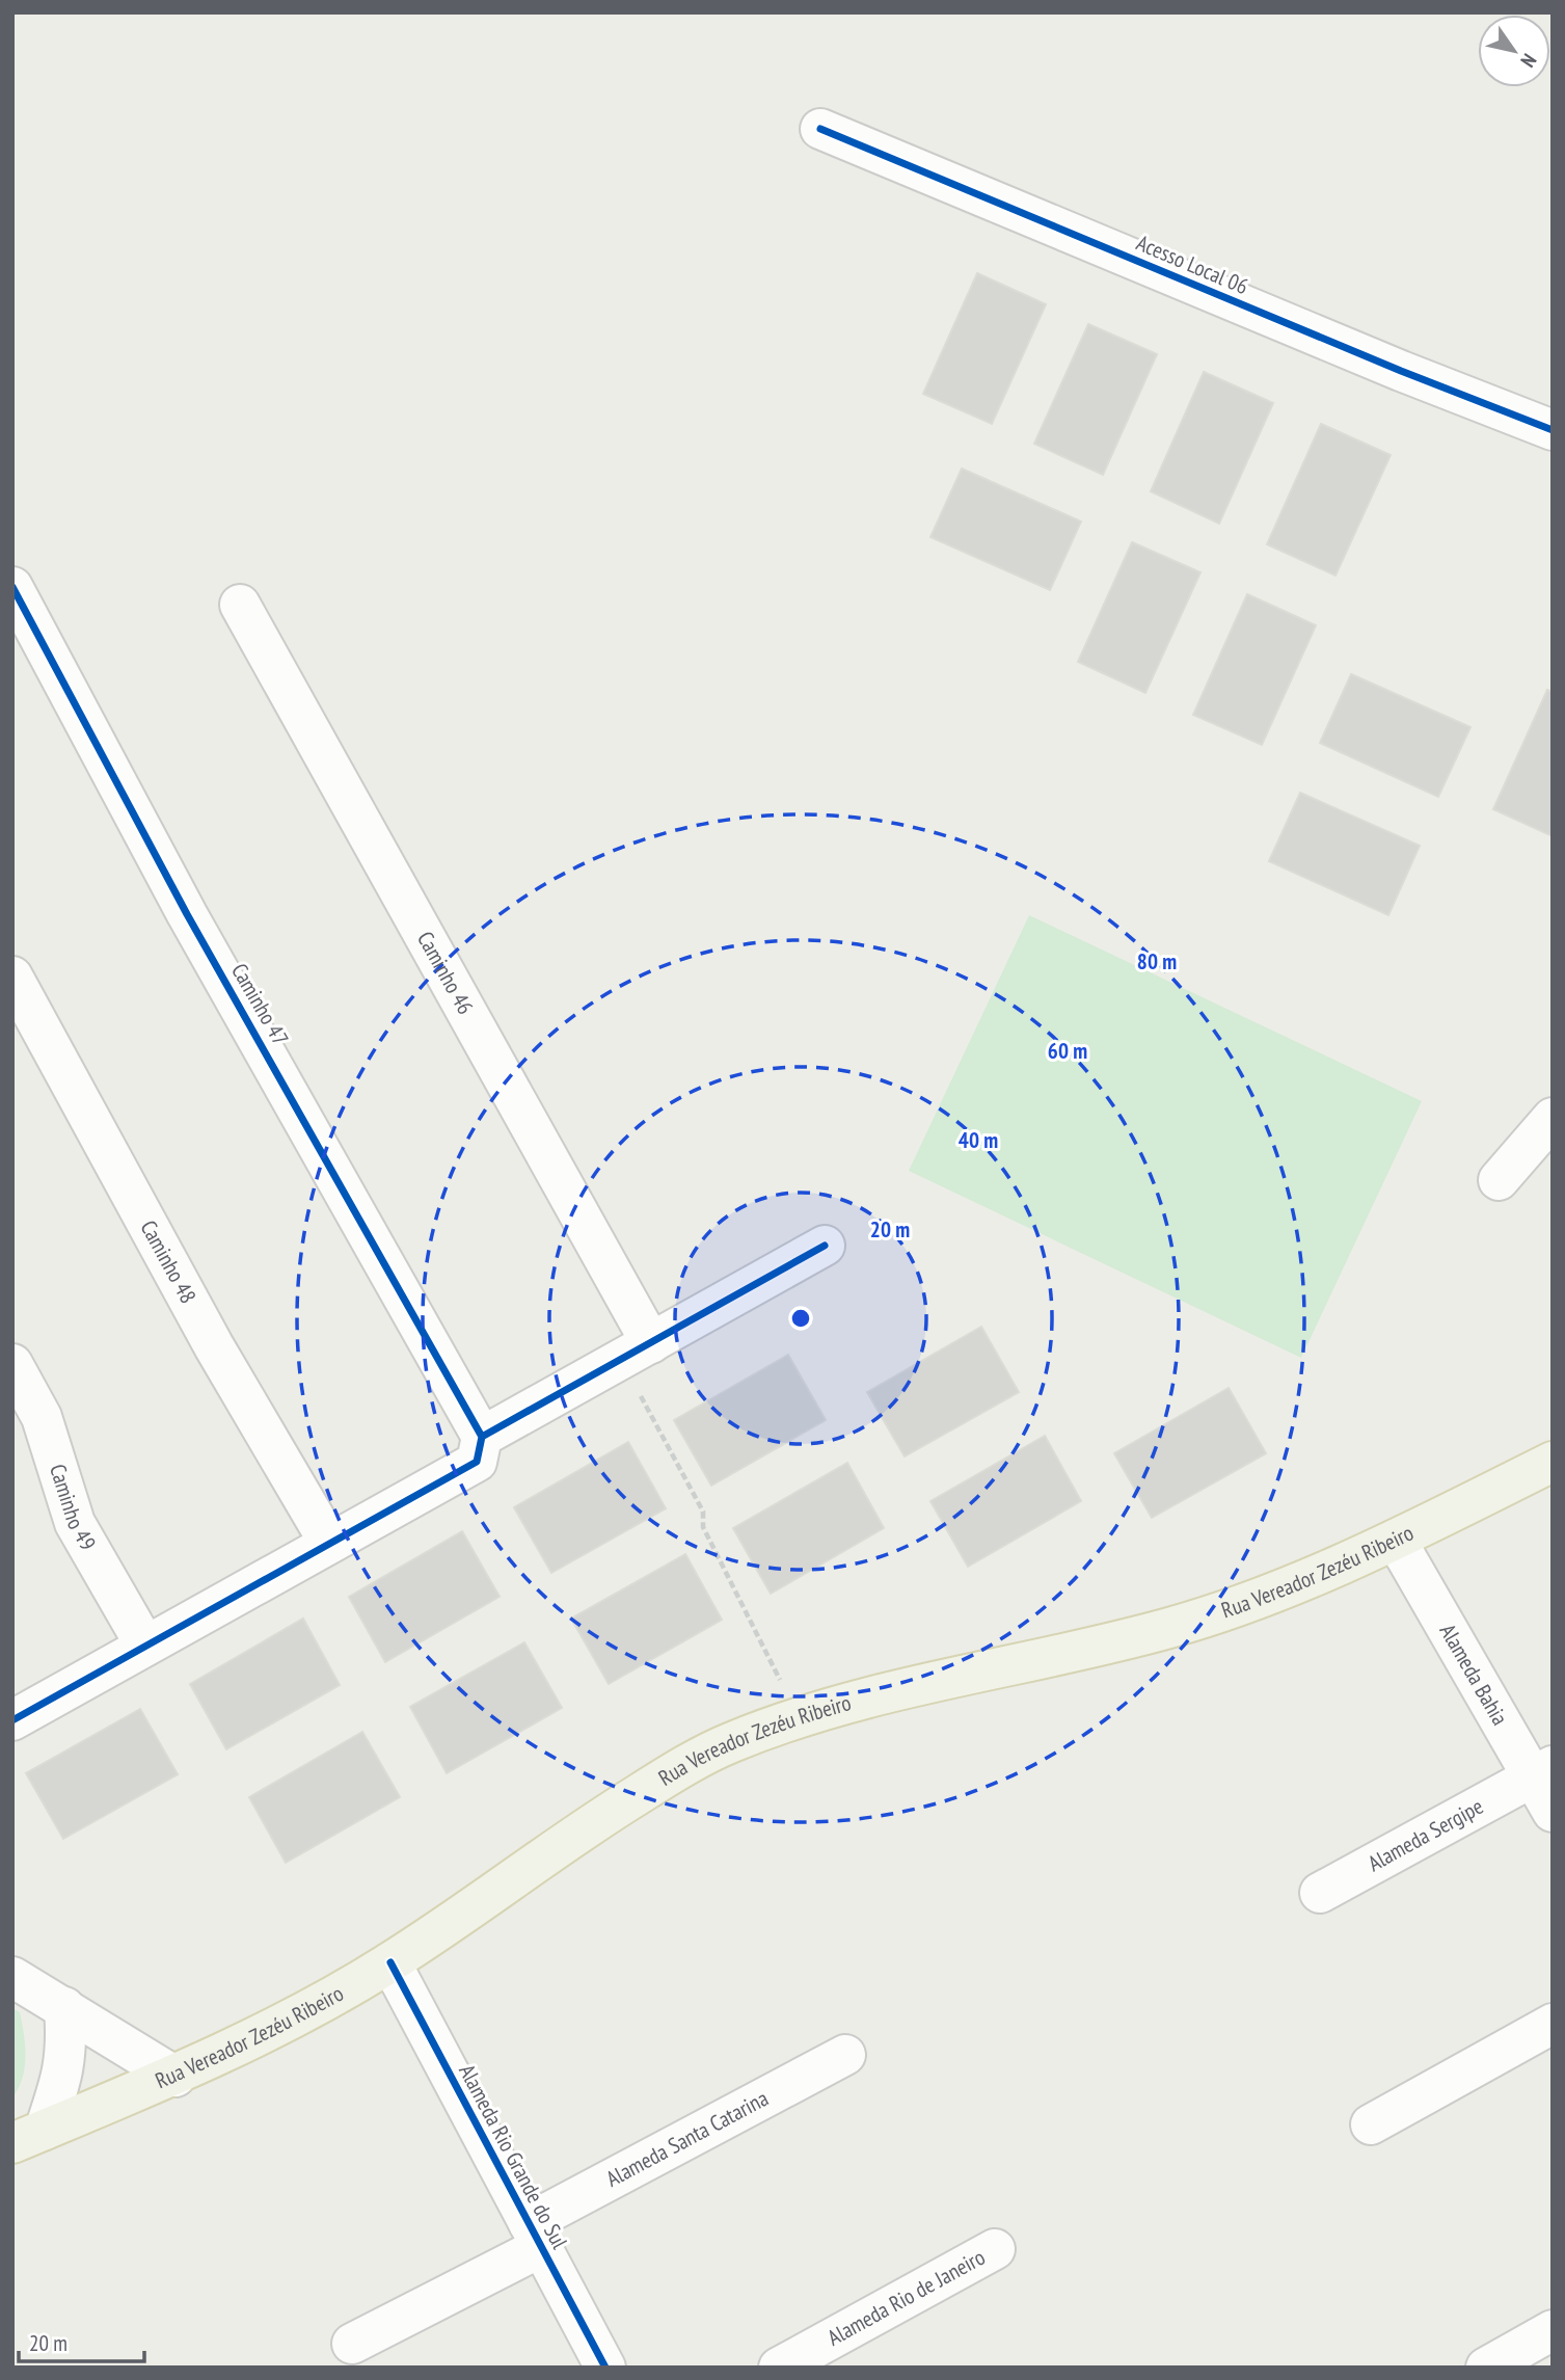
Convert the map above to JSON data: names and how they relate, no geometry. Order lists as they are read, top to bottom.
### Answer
{
  "streets": {
    "main road": ["Rua Vereador Zezéu Ribeiro"],
    "street": [
      "Acesso Local 06",
      "Caminho 46",
      "Caminho 47",
      "Caminho 48",
      "Caminho 49",
      "Alameda Bahia",
      "Alameda Sergipe",
      "Alameda Santa Catarina",
      "Alameda Rio Grande do Sul",
      "Alameda Rio de Janeiro"
    ]
  },
  "crossings": [
    ["Rua Vereador Zezéu Ribeiro", "Alameda Bahia"],
    ["Rua Vereador Zezéu Ribeiro", "Alameda Rio Grande do Sul"],
    ["Alameda Bahia", "Alameda Sergipe"],
    ["Alameda Santa Catarina", "Alameda Rio Grande do Sul"]
  ],
  "scale_bar": "20 m",
  "north": "bottom right",
  "rings": [
    "80 m",
    "60 m",
    "40 m",
    "20 m"
  ]
}
